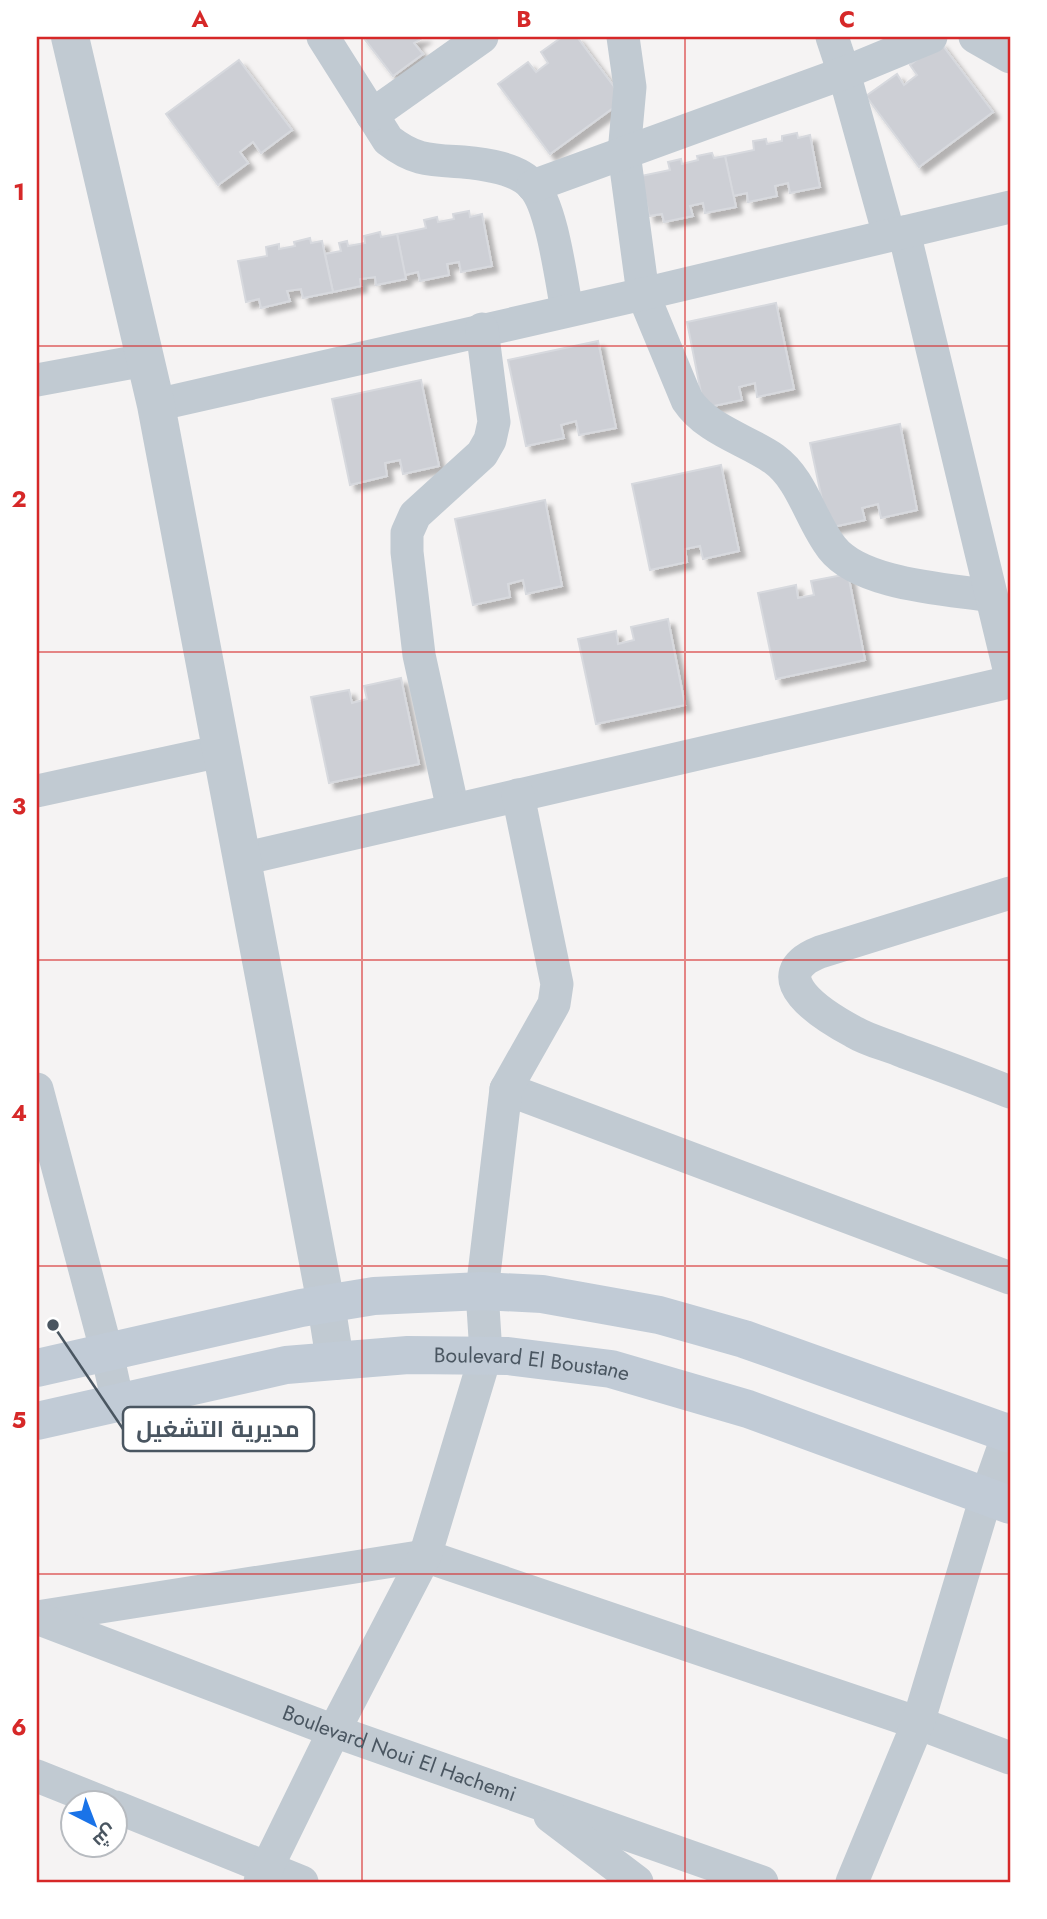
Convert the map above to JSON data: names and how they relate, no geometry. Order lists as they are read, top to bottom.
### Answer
{
  "streets": {
    "main road": ["Boulevard El Boustane"],
    "street": ["Boulevard Noui El Hachemi"]
  },
  "places": ["مديرية التشغيل"],
  "north": "bottom right",
  "grid": {
    "columns": ["A", "B", "C"],
    "rows": [
      "1",
      "2",
      "3",
      "4",
      "5",
      "6"
    ]
  }
}
